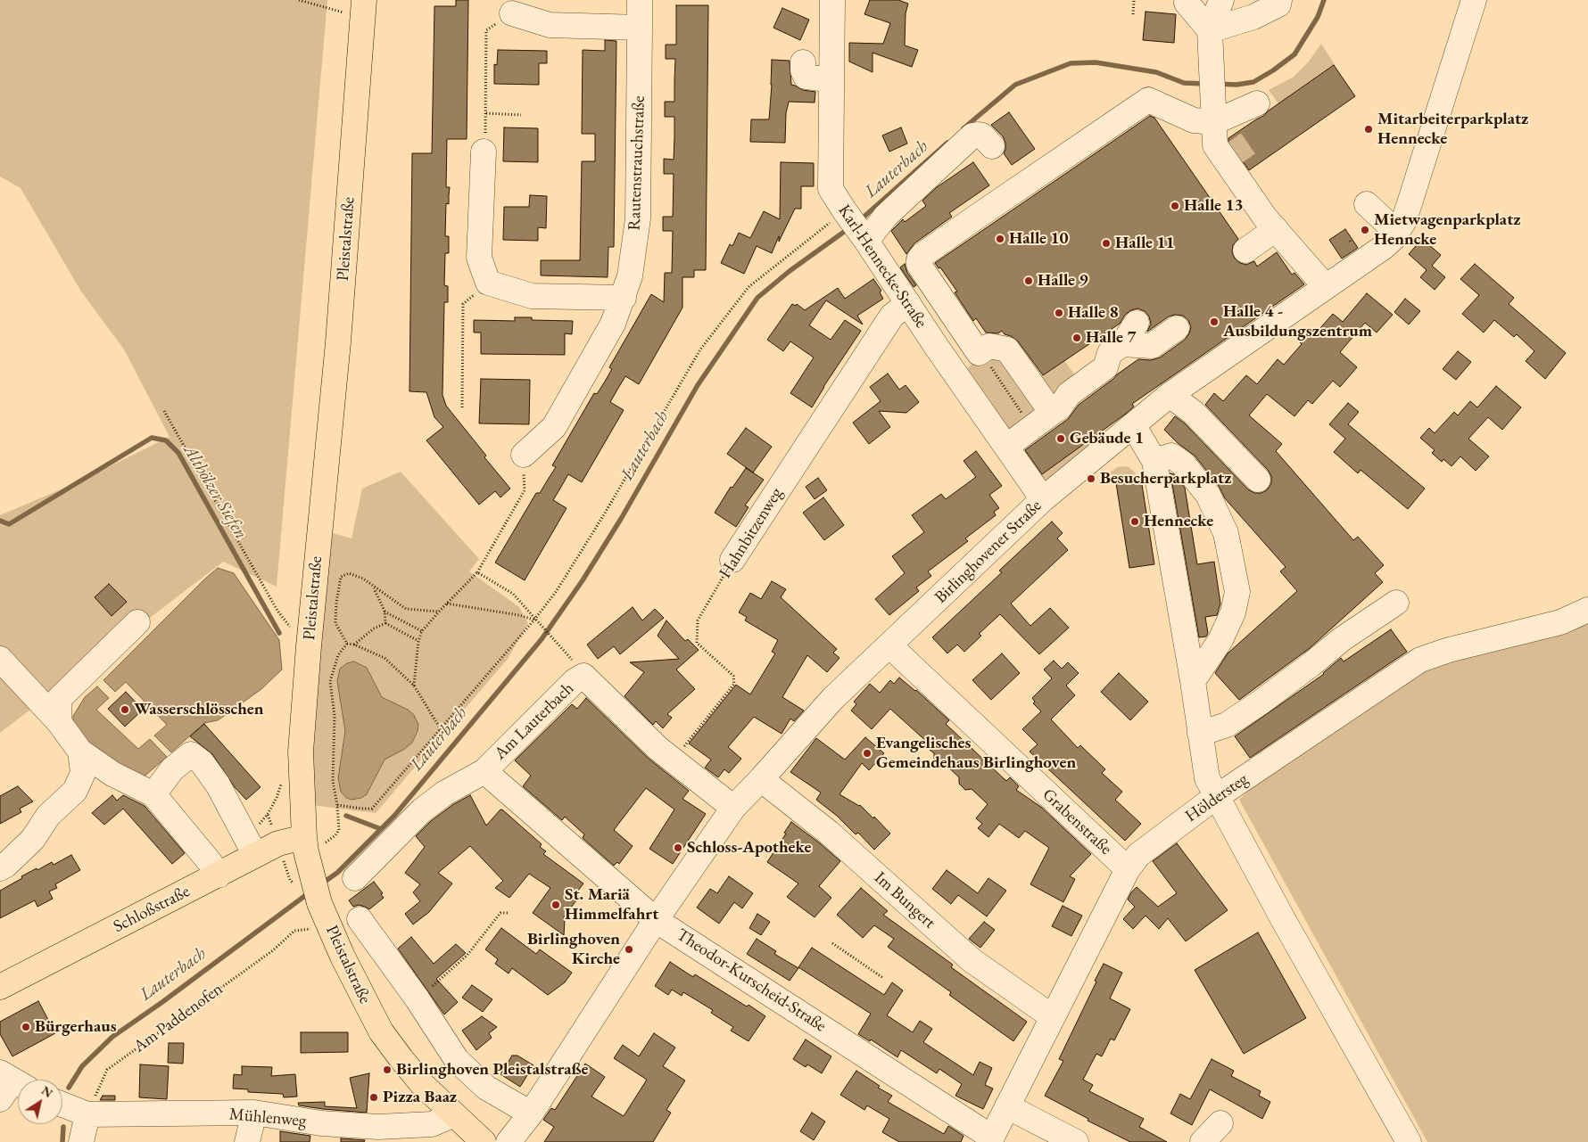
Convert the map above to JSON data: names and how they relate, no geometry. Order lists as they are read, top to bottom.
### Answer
{
  "streets": {
    "main road": ["Pleistalstraße", "Schloßstraße"],
    "street": [
      "Rautenstrauchstraße",
      "Karl-Hennecke-Straße",
      "Hahnbitzenweg",
      "Birlinghovener Straße",
      "Am Lauterbach",
      "Höldersteg",
      "Grabenstraße",
      "Im Bungert",
      "Theodor-Kurscheid-Straße",
      "Mühlenweg"
    ],
    "path": ["Am Paddenofen"]
  },
  "crossings": [
    ["Pleistalstraße", "Schloßstraße"],
    ["Pleistalstraße", "Mühlenweg"],
    ["Karl-Hennecke-Straße", "Hahnbitzenweg"],
    ["Karl-Hennecke-Straße", "Birlinghovener Straße"],
    ["Hahnbitzenweg", "Am Lauterbach"],
    ["Birlinghovener Straße", "Am Lauterbach"],
    ["Birlinghovener Straße", "Grabenstraße"],
    ["Birlinghovener Straße", "Im Bungert"],
    ["Birlinghovener Straße", "Theodor-Kurscheid-Straße"],
    ["Am Lauterbach", "Theodor-Kurscheid-Straße"],
    ["Höldersteg", "Grabenstraße"],
    ["Höldersteg", "Im Bungert"],
    ["Höldersteg", "Theodor-Kurscheid-Straße"],
    ["Am Paddenofen", "Mühlenweg"]
  ],
  "water": ["Lauterbach", "Althölzer Siefen"],
  "places": [
    "Mitarbeiterparkplatz Hennecke",
    "Halle 13",
    "Mietwagenparkplatz Henncke",
    "Halle 10",
    "Halle 11",
    "Halle 9",
    "Halle 8",
    "Halle 4 - Ausbildungszentrum",
    "Halle 7",
    "Gebäude 1",
    "Besucherparkplatz",
    "Hennecke",
    "Wasserschlösschen",
    "Evangelisches Gemeindehaus Birlinghoven",
    "Schloss-Apotheke",
    "St. Mariä Himmelfahrt",
    "Birlinghoven Kirche",
    "Bürgerhaus",
    "Birlinghoven Pleistalstraße",
    "Pizza Baaz"
  ],
  "north": "top right"
}
